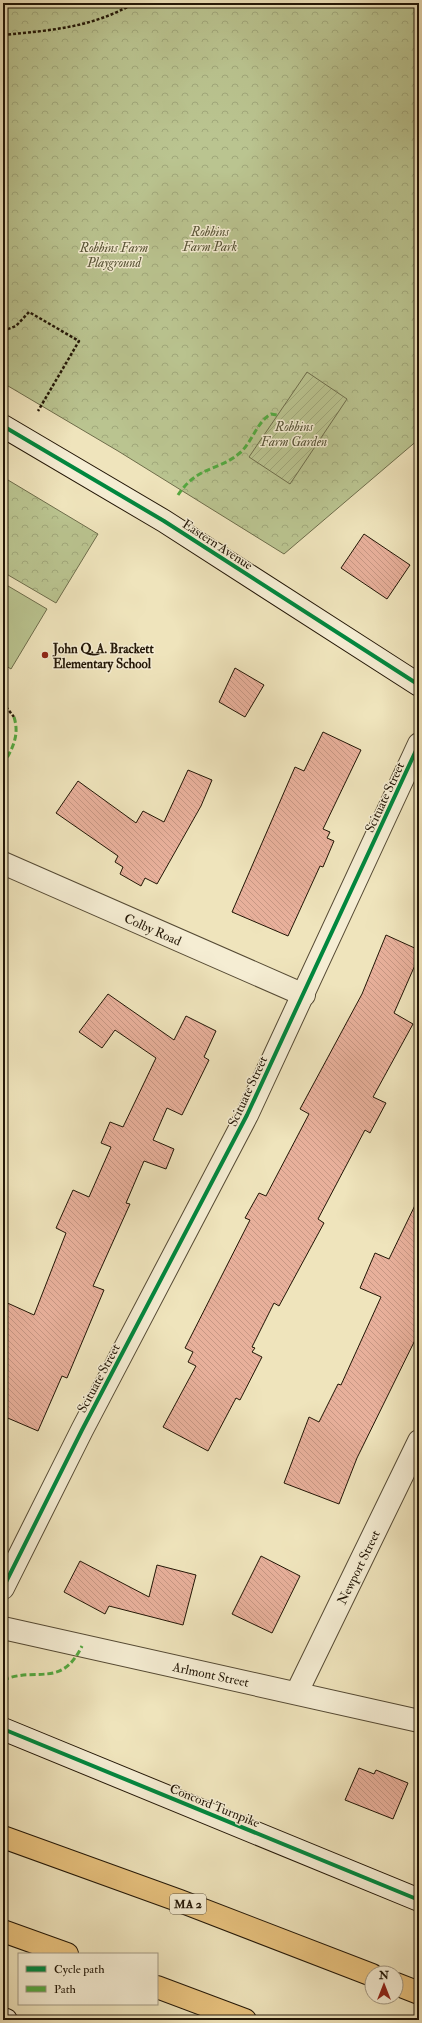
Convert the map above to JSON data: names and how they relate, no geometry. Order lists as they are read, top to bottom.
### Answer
{
  "streets": {
    "highway": ["MA 2"],
    "street": [
      "Eastern Avenue",
      "Scituate Street",
      "Colby Road",
      "Newport Street",
      "Arlmont Street",
      "Concord Turnpike"
    ]
  },
  "crossings": [
    ["Scituate Street", "Colby Road"],
    ["Newport Street", "Arlmont Street"]
  ],
  "parks": ["Robbins Farm Park", "Robbins Farm Playground", "Robbins Farm Garden"],
  "places": ["John Q. A. Brackett Elementary School"],
  "legend": ["Cycle path", "Path"],
  "north": "top"
}
